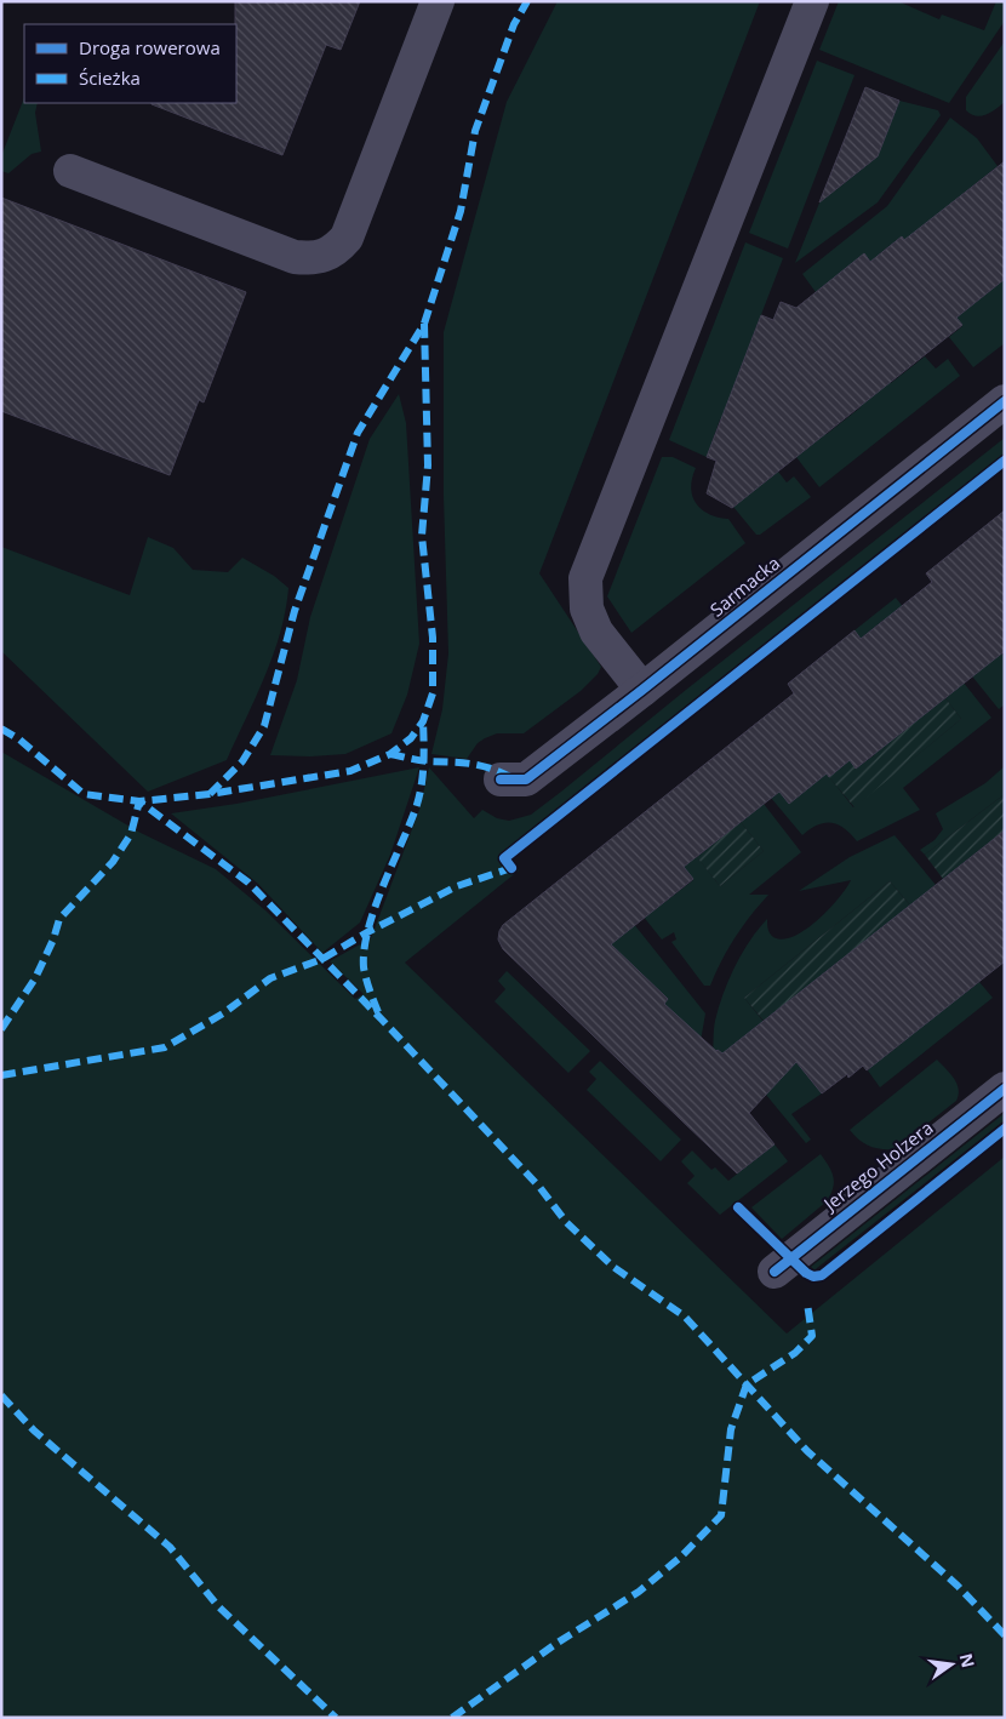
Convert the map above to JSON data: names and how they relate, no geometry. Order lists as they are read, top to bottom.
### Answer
{
  "streets": {
    "street": ["Sarmacka", "Jerzego Holzera"]
  },
  "legend": ["Droga rowerowa", "Ścieżka"],
  "north": "right"
}
